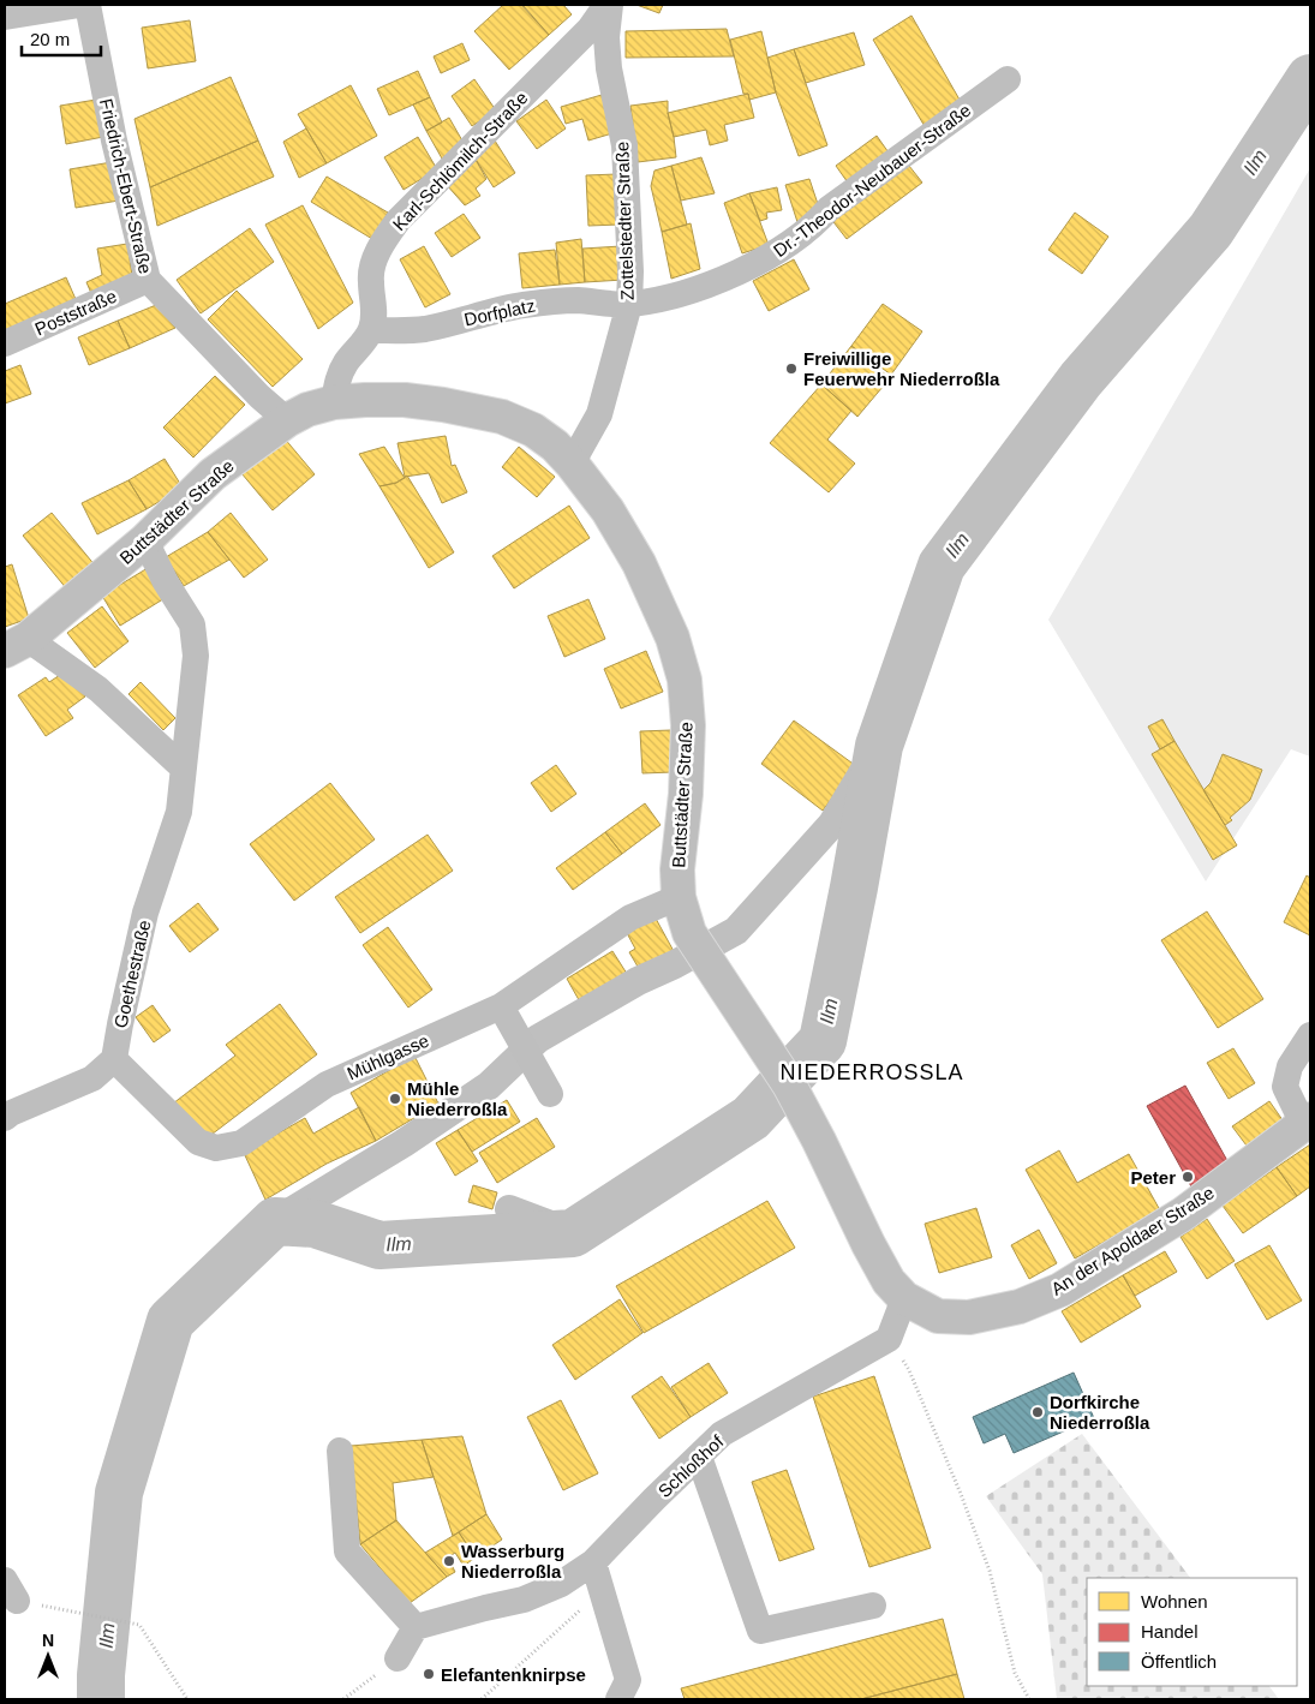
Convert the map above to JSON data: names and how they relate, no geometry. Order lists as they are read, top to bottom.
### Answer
{
  "streets": {
    "main road": ["Buttstädter Straße", "An der Apoldaer Straße"],
    "street": [
      "Karl-Schlömilch-Straße",
      "Dr.-Theodor-Neubauer-Straße",
      "Friedrich-Ebert-Straße",
      "Zottelstedter Straße",
      "Poststraße",
      "Dorfplatz",
      "Goethestraße",
      "Mühlgasse",
      "Schloßhof"
    ]
  },
  "crossings": [
    ["Karl-Schlömilch-Straße", "Zottelstedter Straße"],
    ["Karl-Schlömilch-Straße", "Dorfplatz"],
    ["Dr.-Theodor-Neubauer-Straße", "Zottelstedter Straße"],
    ["Dr.-Theodor-Neubauer-Straße", "Dorfplatz"],
    ["Friedrich-Ebert-Straße", "Poststraße"],
    ["Friedrich-Ebert-Straße", "Buttstädter Straße"],
    ["Zottelstedter Straße", "Dorfplatz"],
    ["Zottelstedter Straße", "Buttstädter Straße"],
    ["Buttstädter Straße", "Goethestraße"],
    ["Buttstädter Straße", "Mühlgasse"],
    ["Buttstädter Straße", "An der Apoldaer Straße"],
    ["Goethestraße", "Mühlgasse"]
  ],
  "districts": ["NIEDERROSSLA"],
  "water": ["Ilm"],
  "places": [
    "Freiwillige Feuerwehr Niederroßla",
    "Mühle Niederroßla",
    "Peter",
    "Dorfkirche Niederroßla",
    "Wasserburg Niederroßla",
    "Elefantenknirpse"
  ],
  "legend": ["Wohnen", "Handel", "Öffentlich"],
  "scale_bar": "20 m",
  "north": "top"
}
